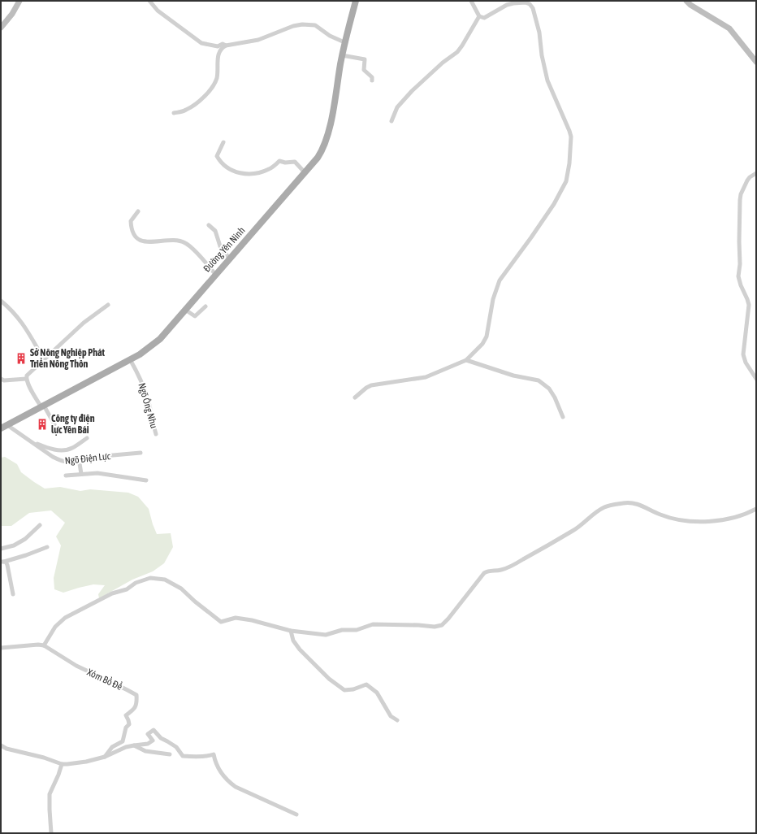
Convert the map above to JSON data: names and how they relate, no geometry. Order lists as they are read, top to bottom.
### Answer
{
  "streets": {
    "main road": ["Đường Yên Ninh"],
    "street": ["Ngõ Ông Nhu", "Ngõ Điện Lực", "Xóm Bồ Đề"]
  },
  "crossings": [
    ["Đường Yên Ninh", "Ngõ Ông Nhu"],
    ["Đường Yên Ninh", "Ngõ Điện Lực"]
  ],
  "places": {
    "building": ["Sở Nông Nghiệp Phát Triển Nông Thôn", "Công ty điện lực Yên Bái"]
  }
}
